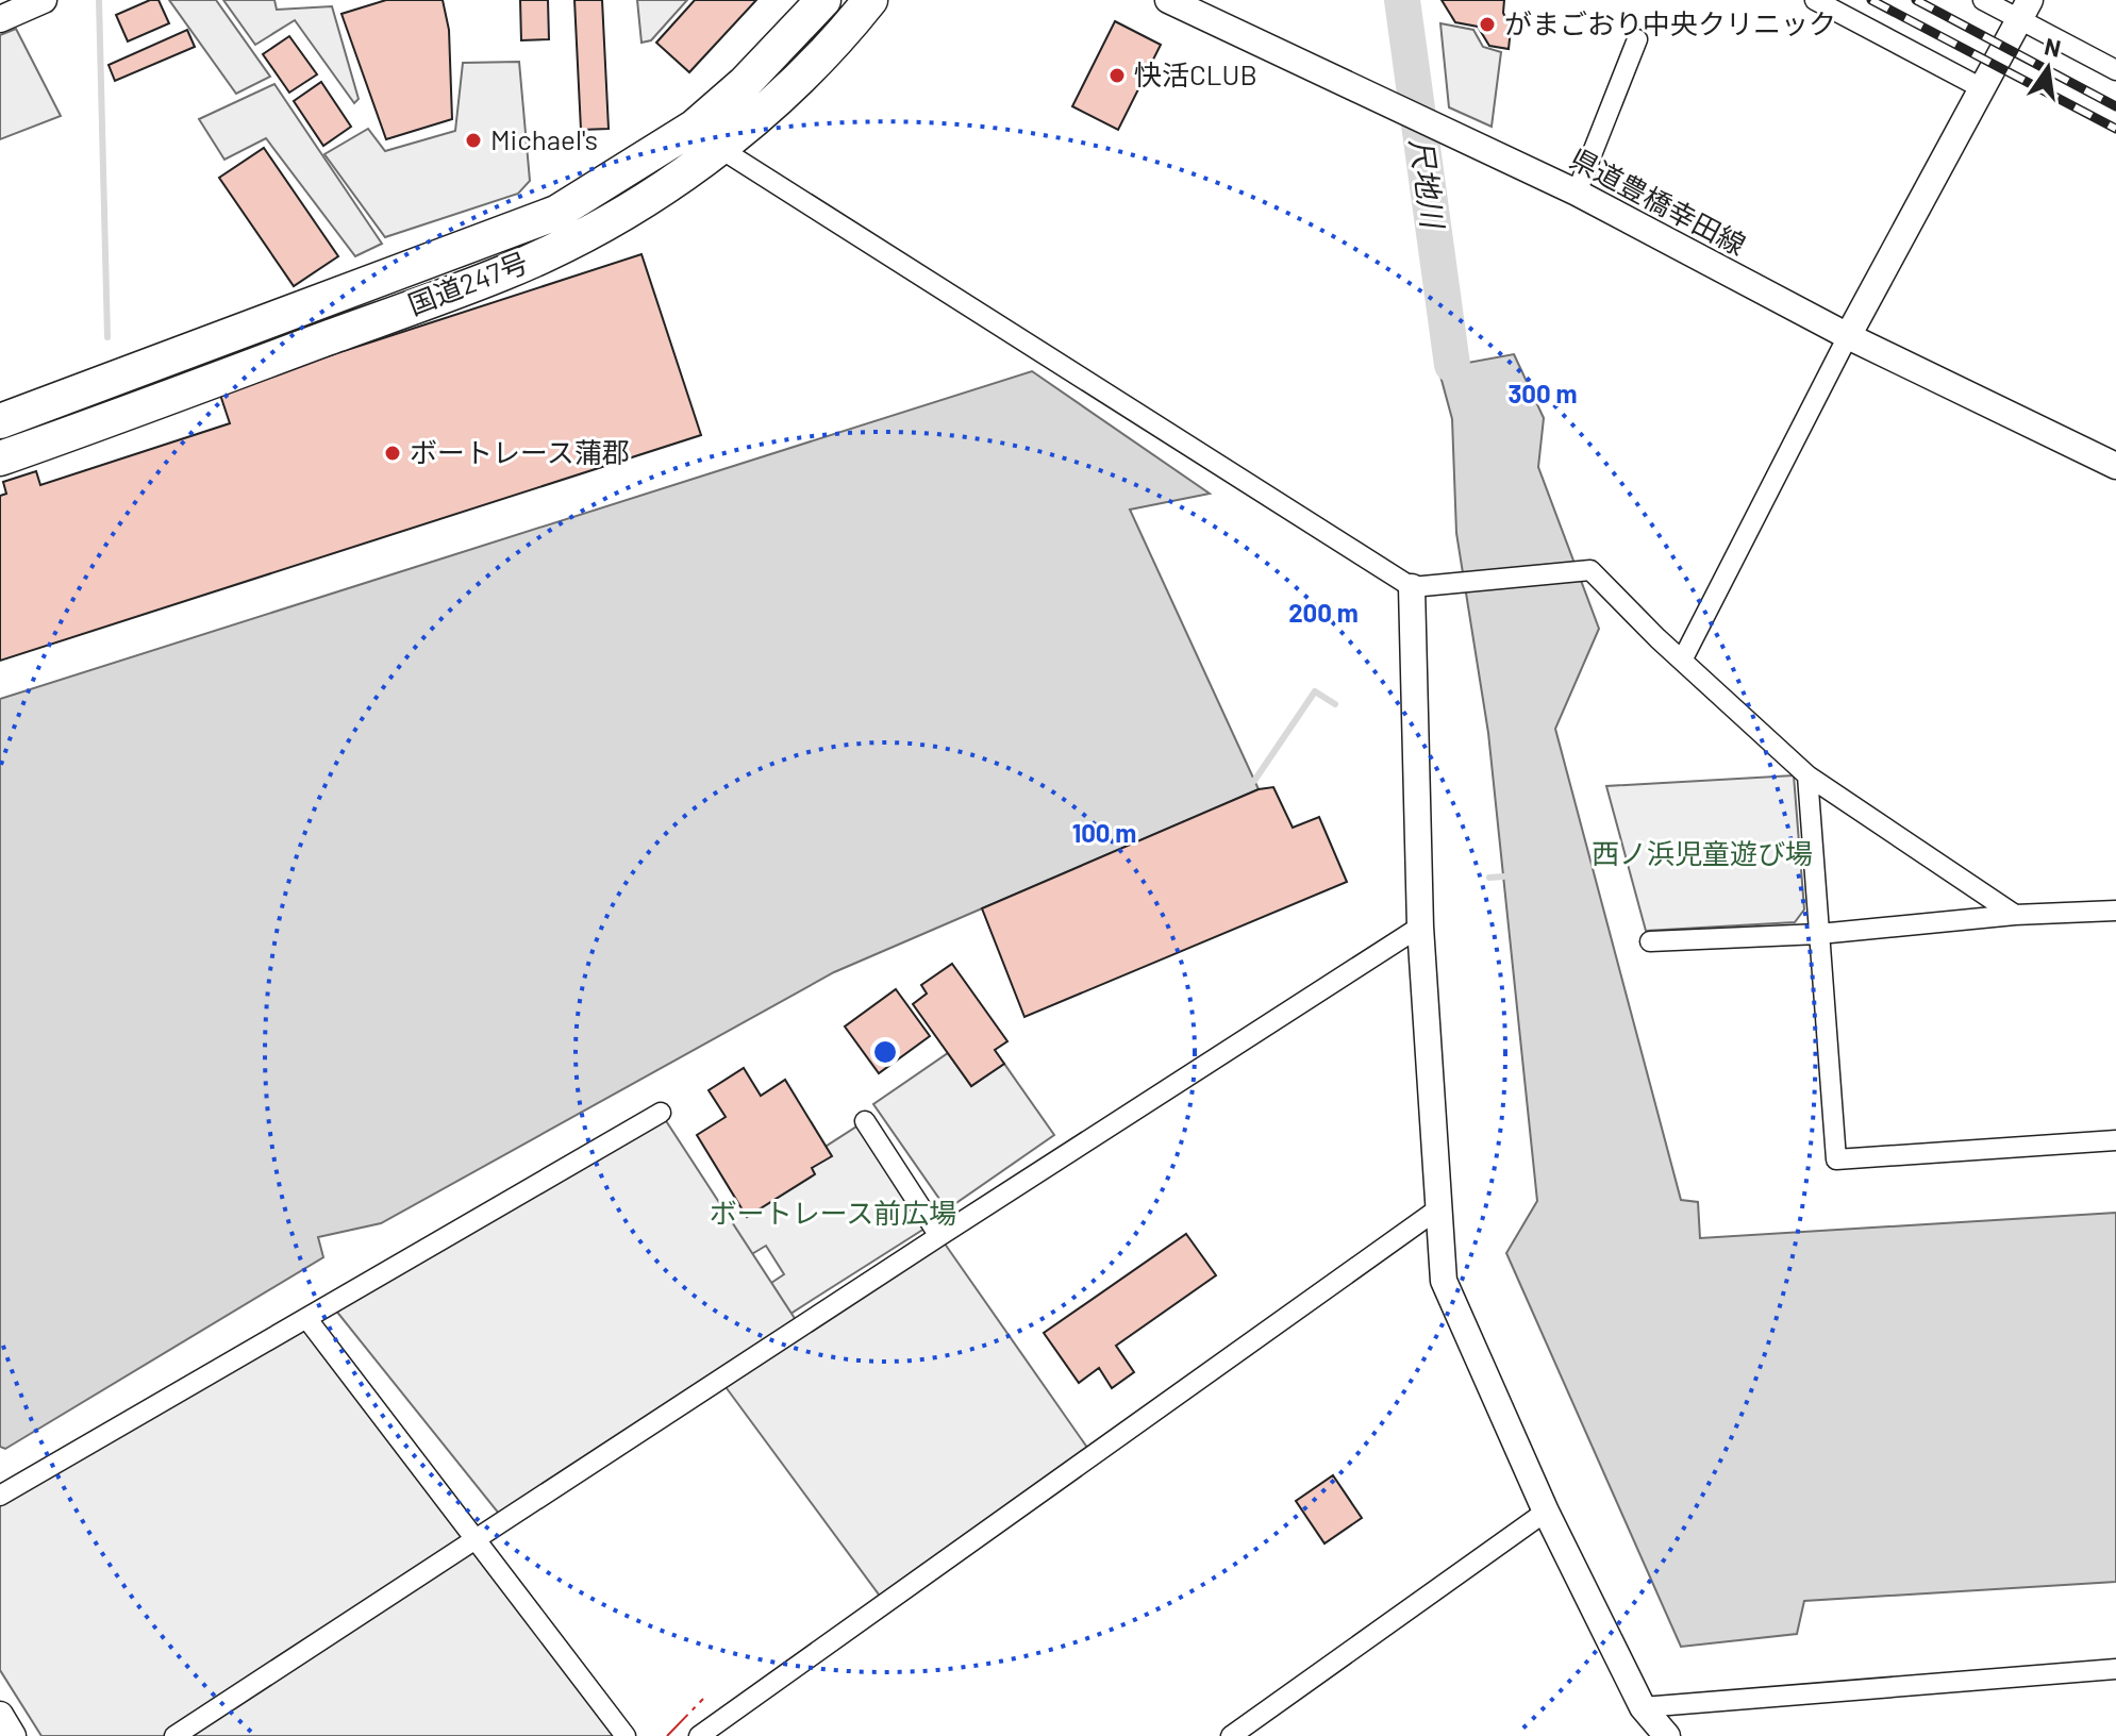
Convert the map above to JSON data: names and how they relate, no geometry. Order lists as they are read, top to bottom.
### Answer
{
  "streets": {
    "highway": ["国道247号"],
    "street": ["県道豊橋幸田線"]
  },
  "water": ["尺地川"],
  "parks": ["西ノ浜児童遊び場", "ボートレース前広場"],
  "places": [
    "がまごおり中央クリニック",
    "快活CLUB",
    "Michael's",
    "ボートレース蒲郡"
  ],
  "north": "top",
  "rings": ["300 m", "200 m", "100 m"]
}
